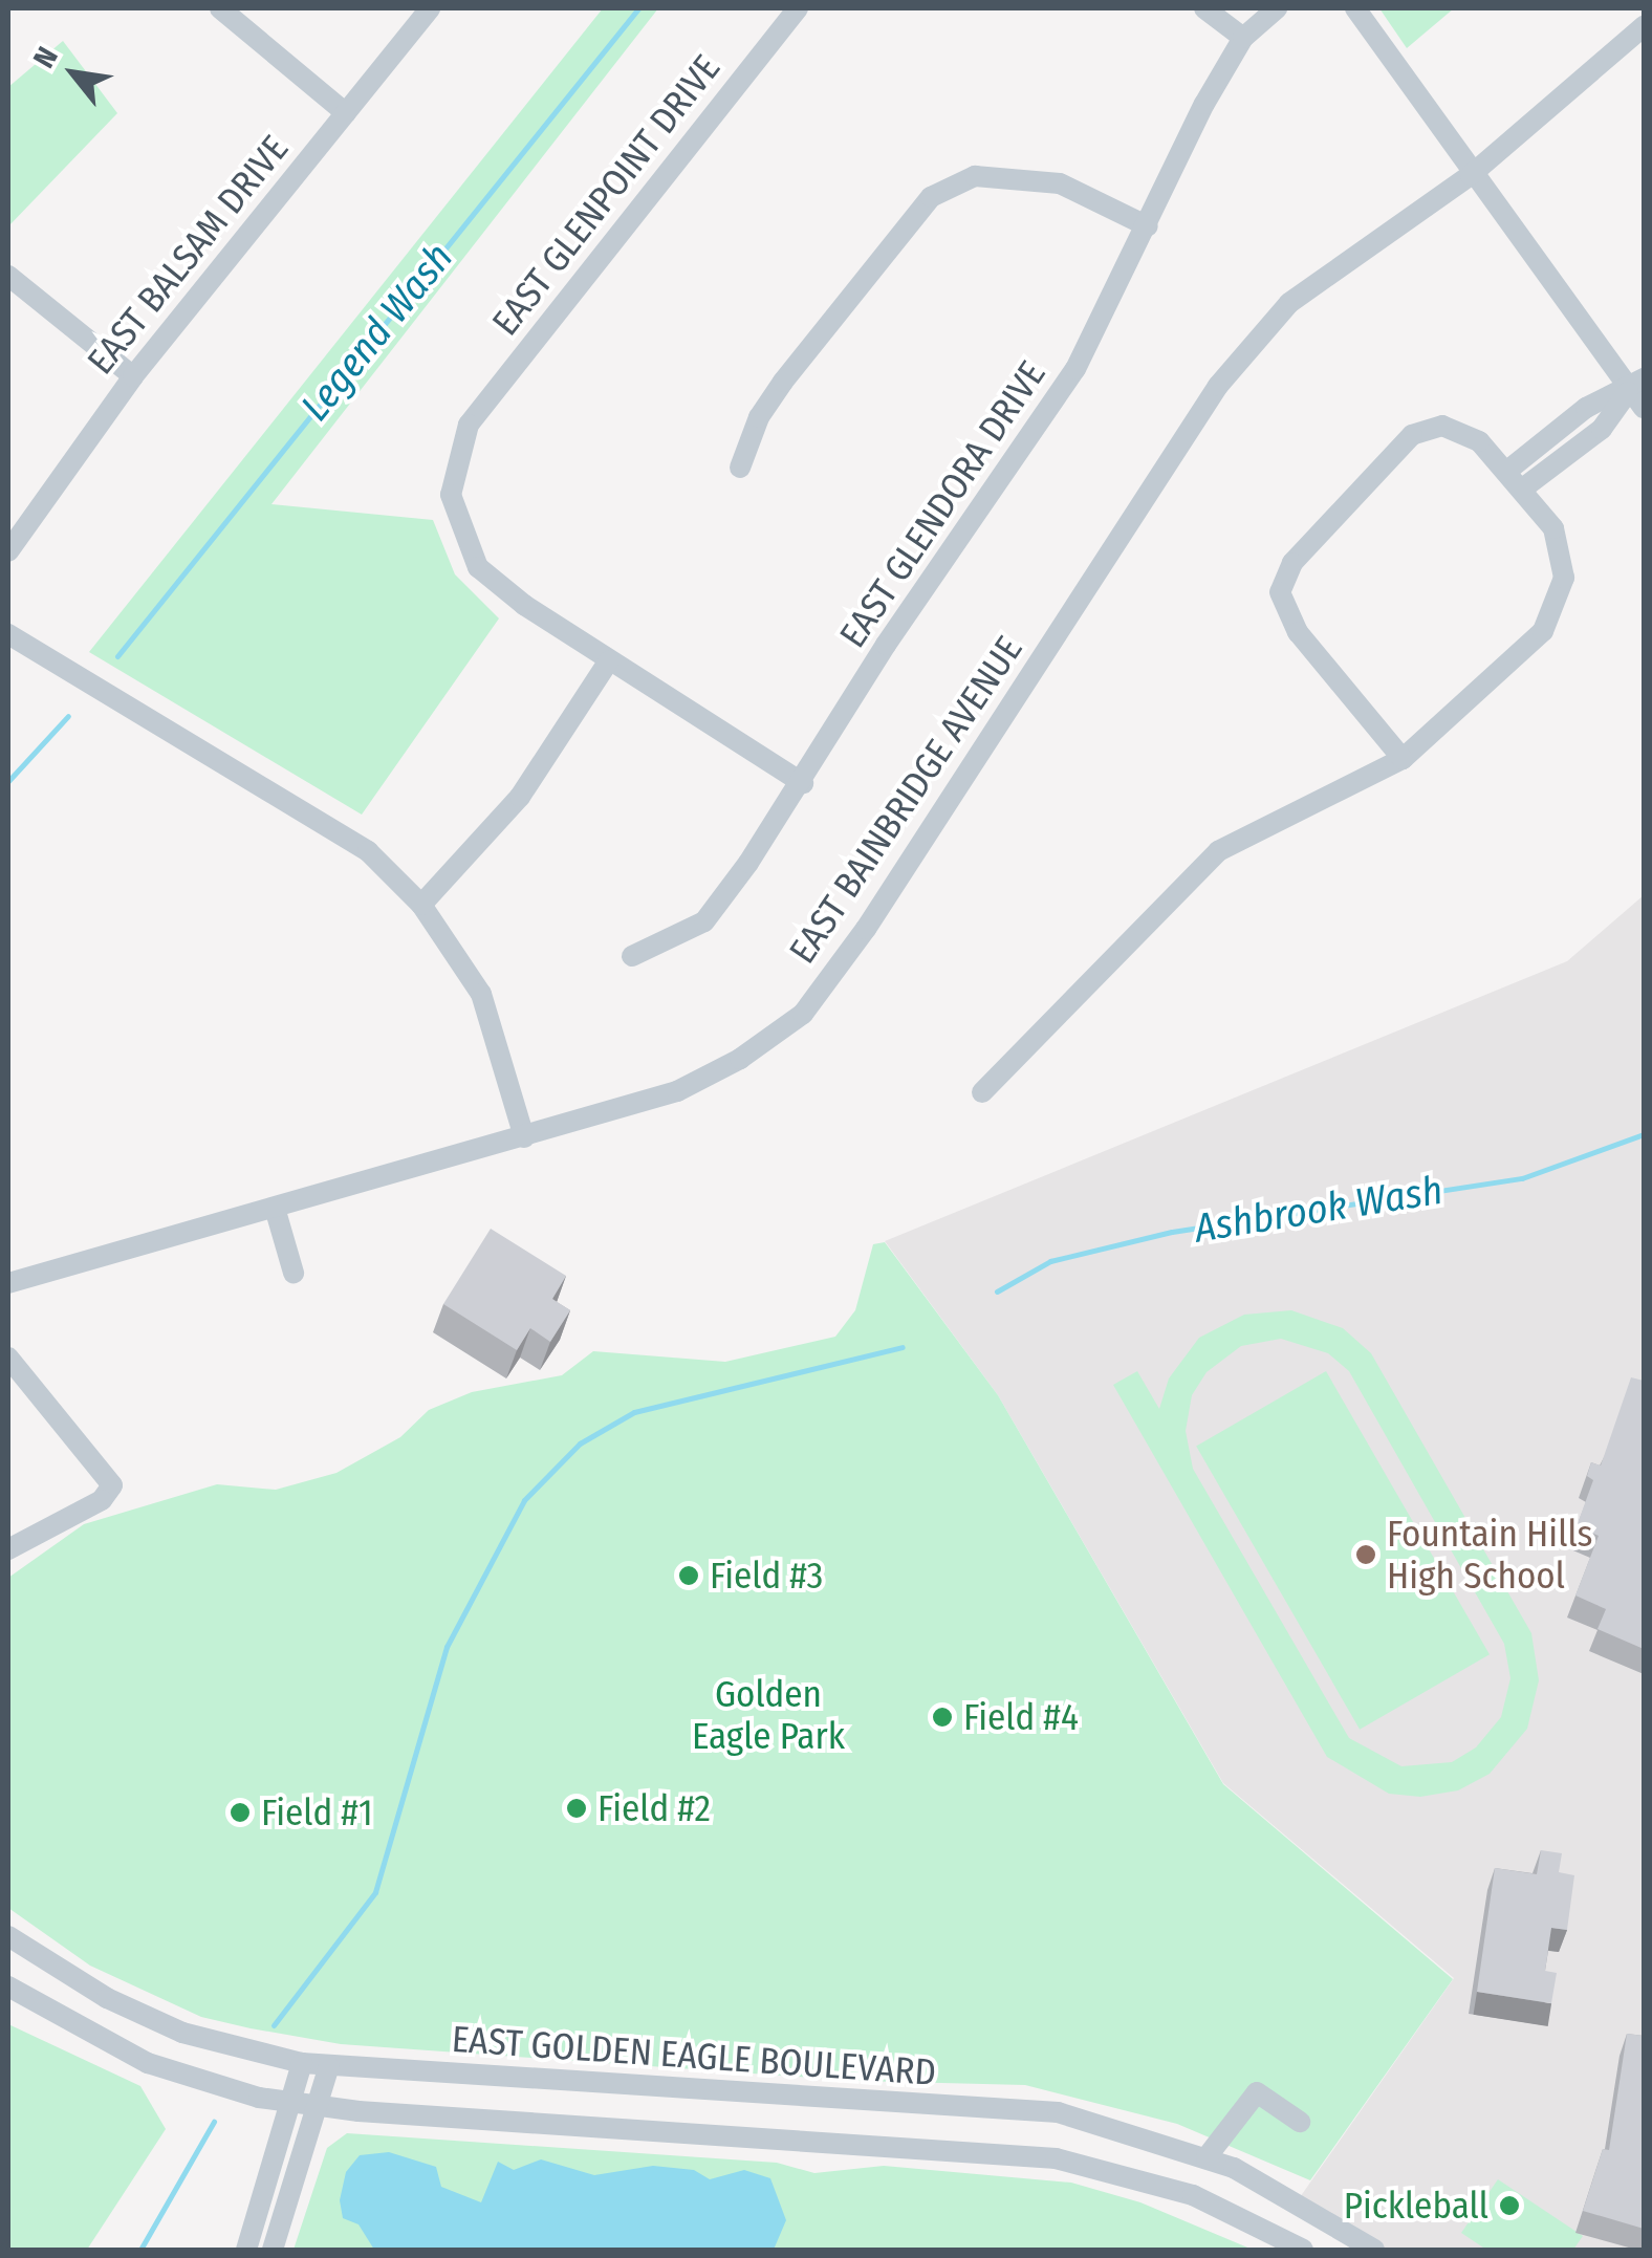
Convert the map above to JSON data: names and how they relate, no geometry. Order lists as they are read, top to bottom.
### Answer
{
  "streets": {
    "street": [
      "EAST GLENPOINT DRIVE",
      "EAST BALSAM DRIVE",
      "EAST GLENDORA DRIVE",
      "EAST BAINBRIDGE AVENUE",
      "EAST GOLDEN EAGLE BOULEVARD"
    ]
  },
  "water": ["Legend Wash", "Ashbrook Wash"],
  "parks": ["Golden Eagle Park"],
  "places": [
    "Fountain Hills High School",
    "Field #3",
    "Field #4",
    "Field #2",
    "Field #1",
    "Pickleball"
  ],
  "north": "top left"
}
